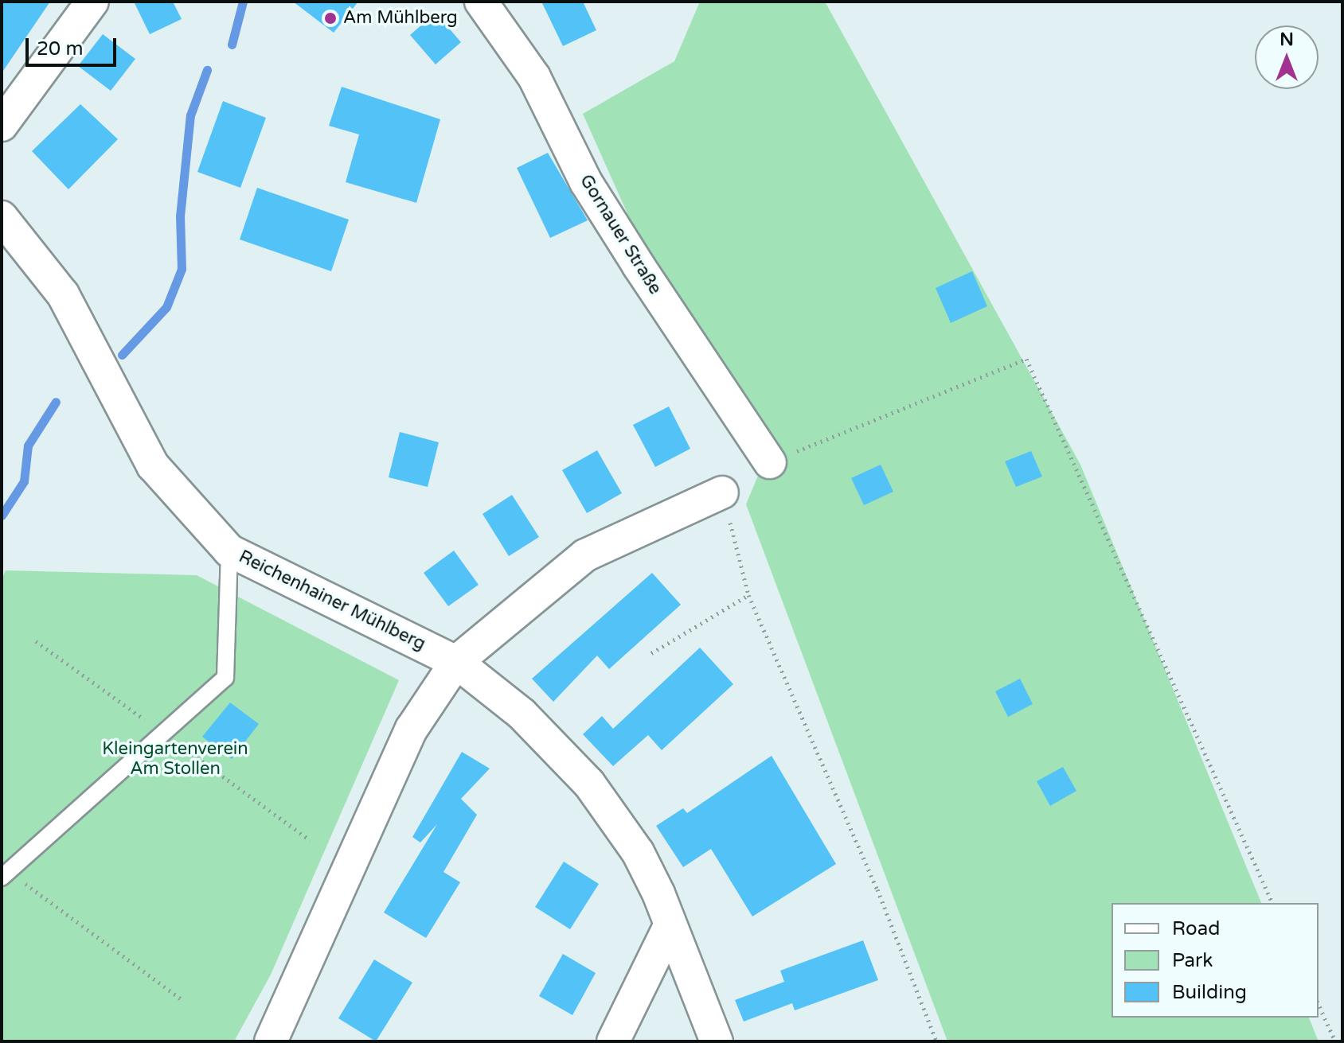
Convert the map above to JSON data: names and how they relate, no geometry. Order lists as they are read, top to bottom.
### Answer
{
  "streets": {
    "street": ["Gornauer Straße", "Reichenhainer Mühlberg"]
  },
  "parks": ["Kleingartenverein Am Stollen"],
  "places": ["Am Mühlberg"],
  "legend": ["Road", "Park", "Building"],
  "scale_bar": "20 m",
  "north": "top"
}
